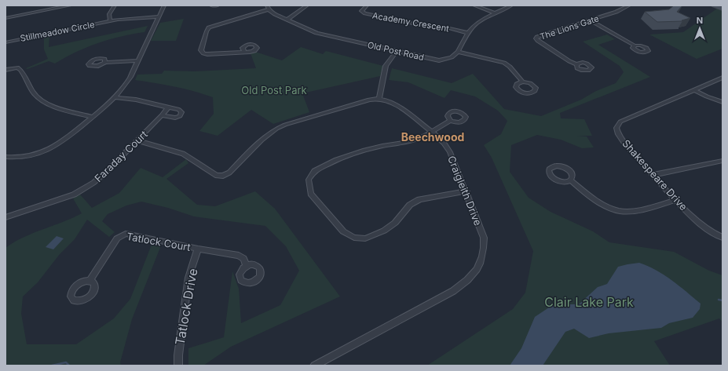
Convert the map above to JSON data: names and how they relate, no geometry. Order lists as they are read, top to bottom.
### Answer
{
  "streets": {
    "street": [
      "Academy Crescent",
      "The Lions Gate",
      "Stillmeadow Circle",
      "Old Post Road",
      "Faraday Court",
      "Shakespeare Drive",
      "Craigleith Drive",
      "Tatlock Court",
      "Tatlock Drive"
    ]
  },
  "crossings": [
    ["Faraday Court", "Craigleith Drive"],
    ["Tatlock Court", "Tatlock Drive"]
  ],
  "districts": ["Beechwood"],
  "parks": ["Old Post Park", "Clair Lake Park"],
  "north": "top"
}
